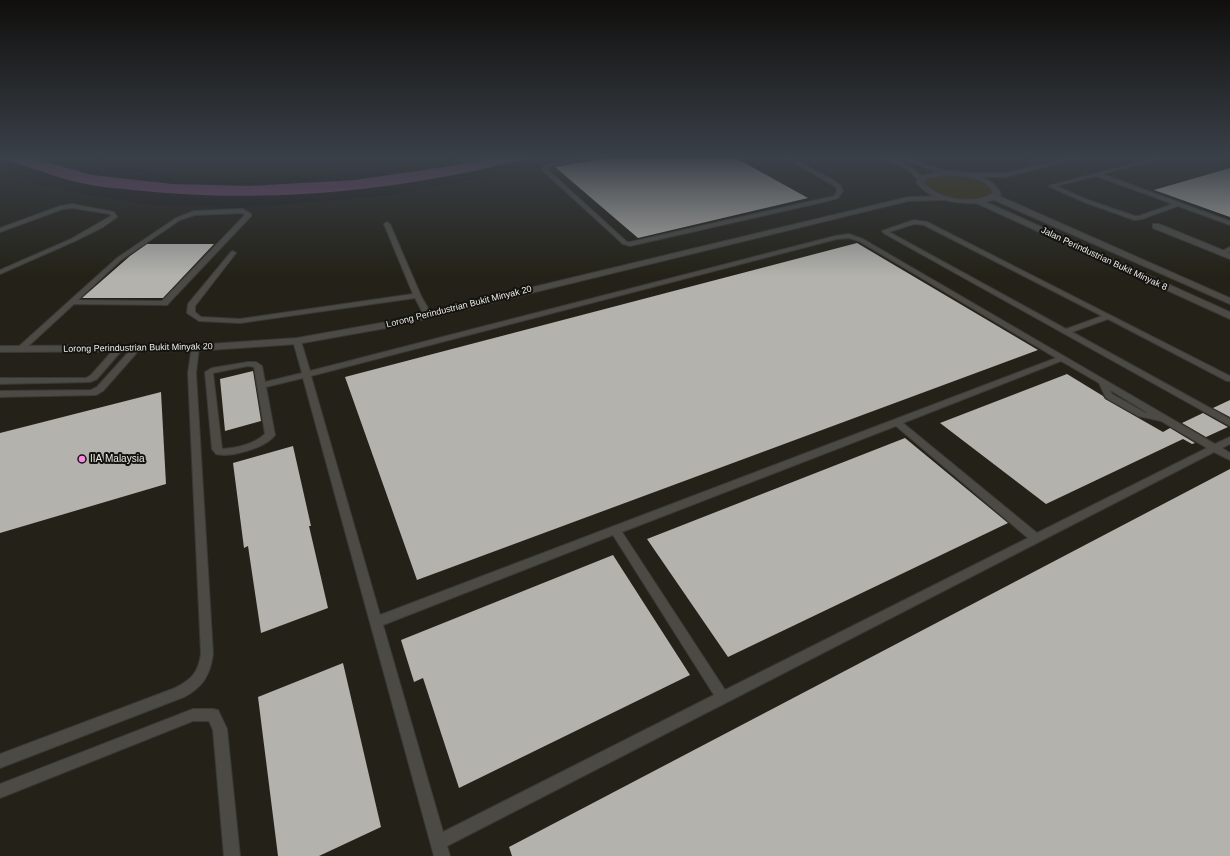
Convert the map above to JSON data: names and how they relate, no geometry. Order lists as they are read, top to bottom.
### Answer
{
  "streets": {
    "street": ["Jalan Perindustrian Bukit Minyak 8", "Lorong Perindustrian Bukit Minyak 20"]
  },
  "places": ["IIA Malaysia"]
}
